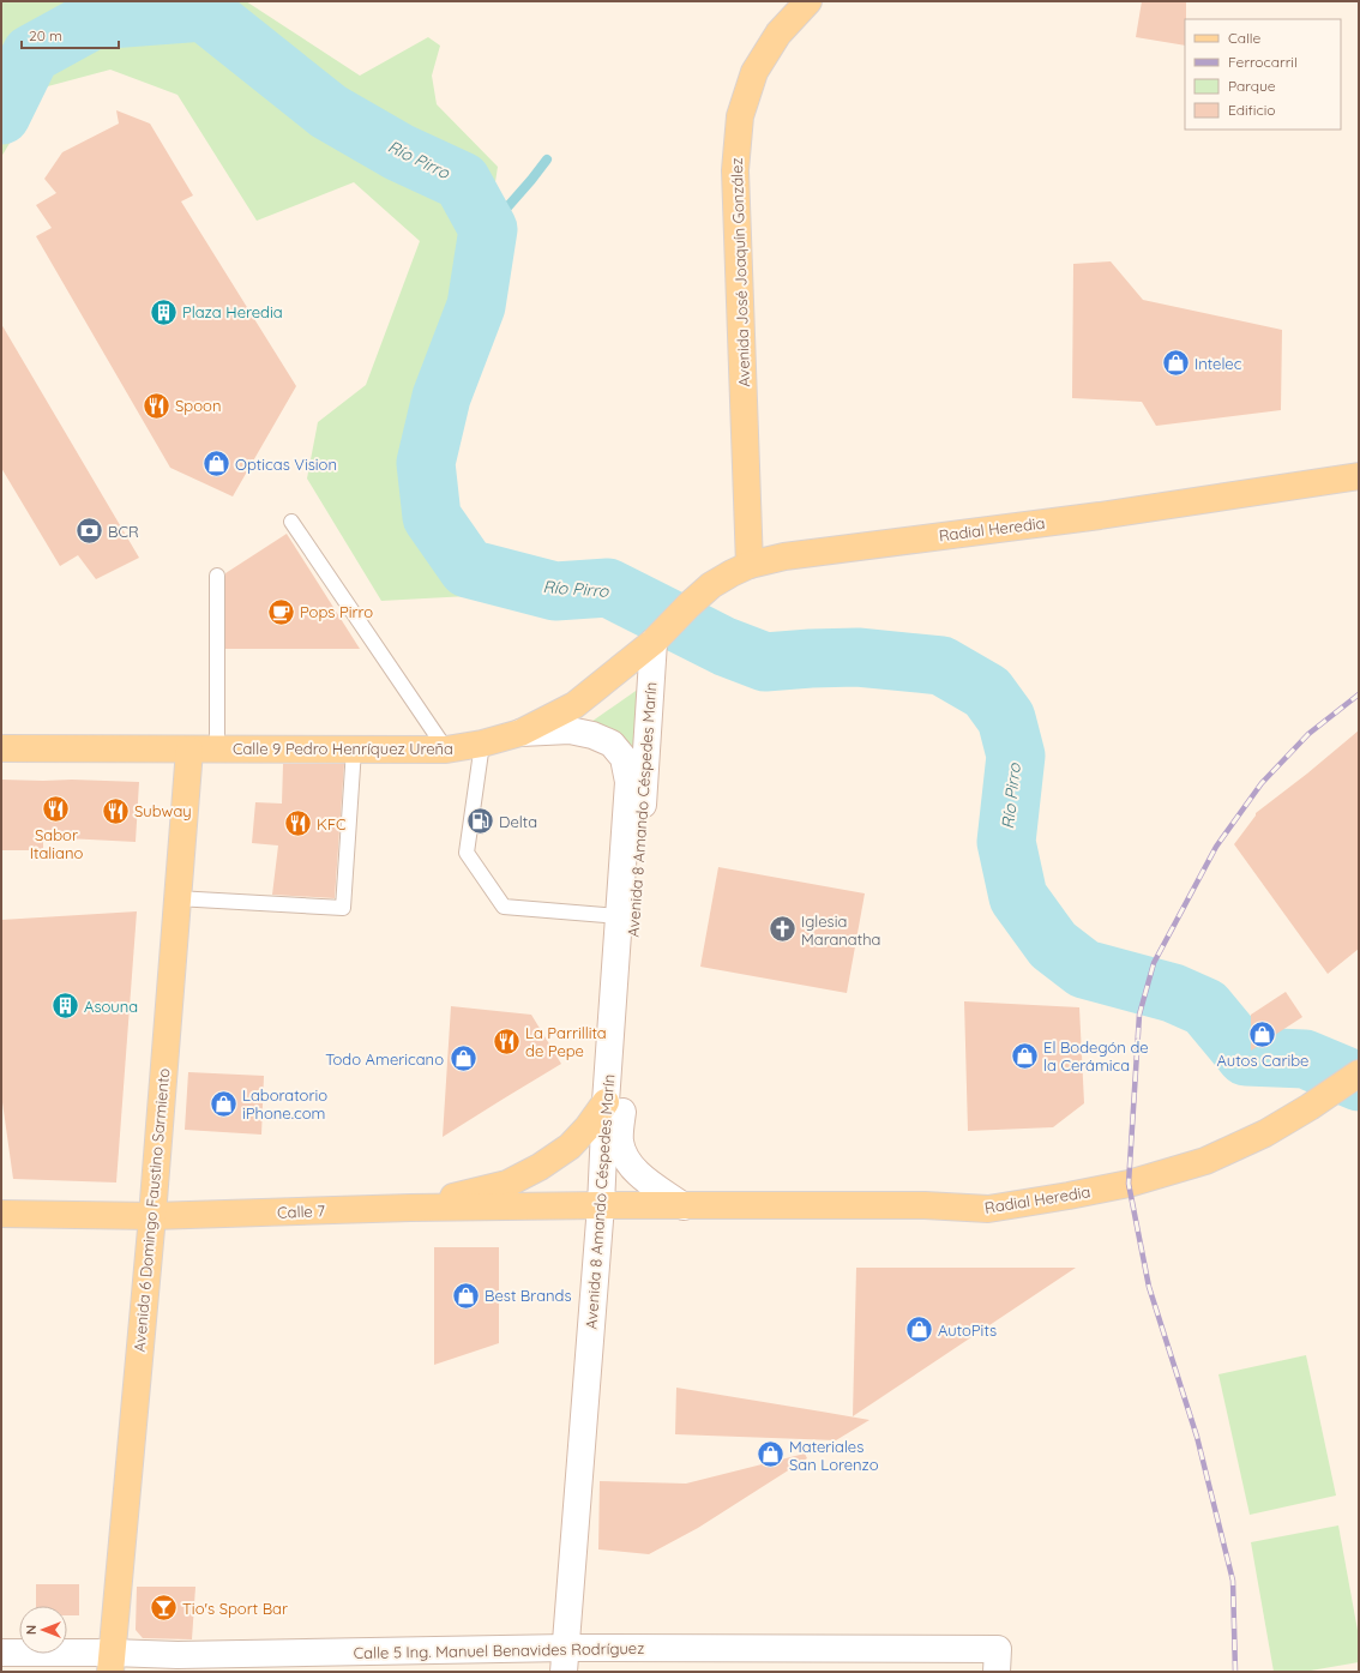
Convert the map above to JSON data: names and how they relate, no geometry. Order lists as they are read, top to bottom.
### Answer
{
  "streets": {
    "main road": [
      "Avenida José Joaquín González",
      "Radial Heredia",
      "Calle 9 Pedro Henríquez Ureña",
      "Avenida 6 Domingo Faustino Sarmiento",
      "Calle 7"
    ],
    "street": ["Avenida 8 Amando Céspedes Marín", "Calle 5 Ing. Manuel Benavides Rodríguez"]
  },
  "crossings": [
    ["Avenida José Joaquín González", "Radial Heredia"],
    ["Radial Heredia", "Calle 9 Pedro Henríquez Ureña"],
    ["Radial Heredia", "Avenida 8 Amando Céspedes Marín"],
    ["Radial Heredia", "Calle 7"],
    ["Calle 9 Pedro Henríquez Ureña", "Avenida 8 Amando Céspedes Marín"],
    ["Calle 9 Pedro Henríquez Ureña", "Avenida 6 Domingo Faustino Sarmiento"],
    ["Avenida 8 Amando Céspedes Marín", "Calle 7"],
    ["Avenida 8 Amando Céspedes Marín", "Calle 5 Ing. Manuel Benavides Rodríguez"],
    ["Avenida 6 Domingo Faustino Sarmiento", "Calle 7"],
    ["Avenida 6 Domingo Faustino Sarmiento", "Calle 5 Ing. Manuel Benavides Rodríguez"]
  ],
  "water": ["Río Pirro"],
  "places": {
    "building": ["Plaza Heredia", "Asouna"],
    "shop": [
      "Intelec",
      "Opticas Vision",
      "Autos Caribe",
      "El Bodegón de la Cerámica",
      "Todo Americano",
      "Laboratorio iPhone.com",
      "Best Brands",
      "AutoPits",
      "Materiales San Lorenzo"
    ],
    "restaurant": [
      "Spoon",
      "Sabor Italiano",
      "Subway",
      "KFC",
      "La Parrillita de Pepe"
    ],
    "bank": ["BCR"],
    "cafe": ["Pops Pirro"],
    "fuel station": ["Delta"],
    "church": ["Iglesia Maranatha"],
    "bar": ["Tio's Sport Bar"]
  },
  "legend": [
    "Calle",
    "Ferrocarril",
    "Parque",
    "Edificio"
  ],
  "scale_bar": "20 m",
  "north": "left"
}
